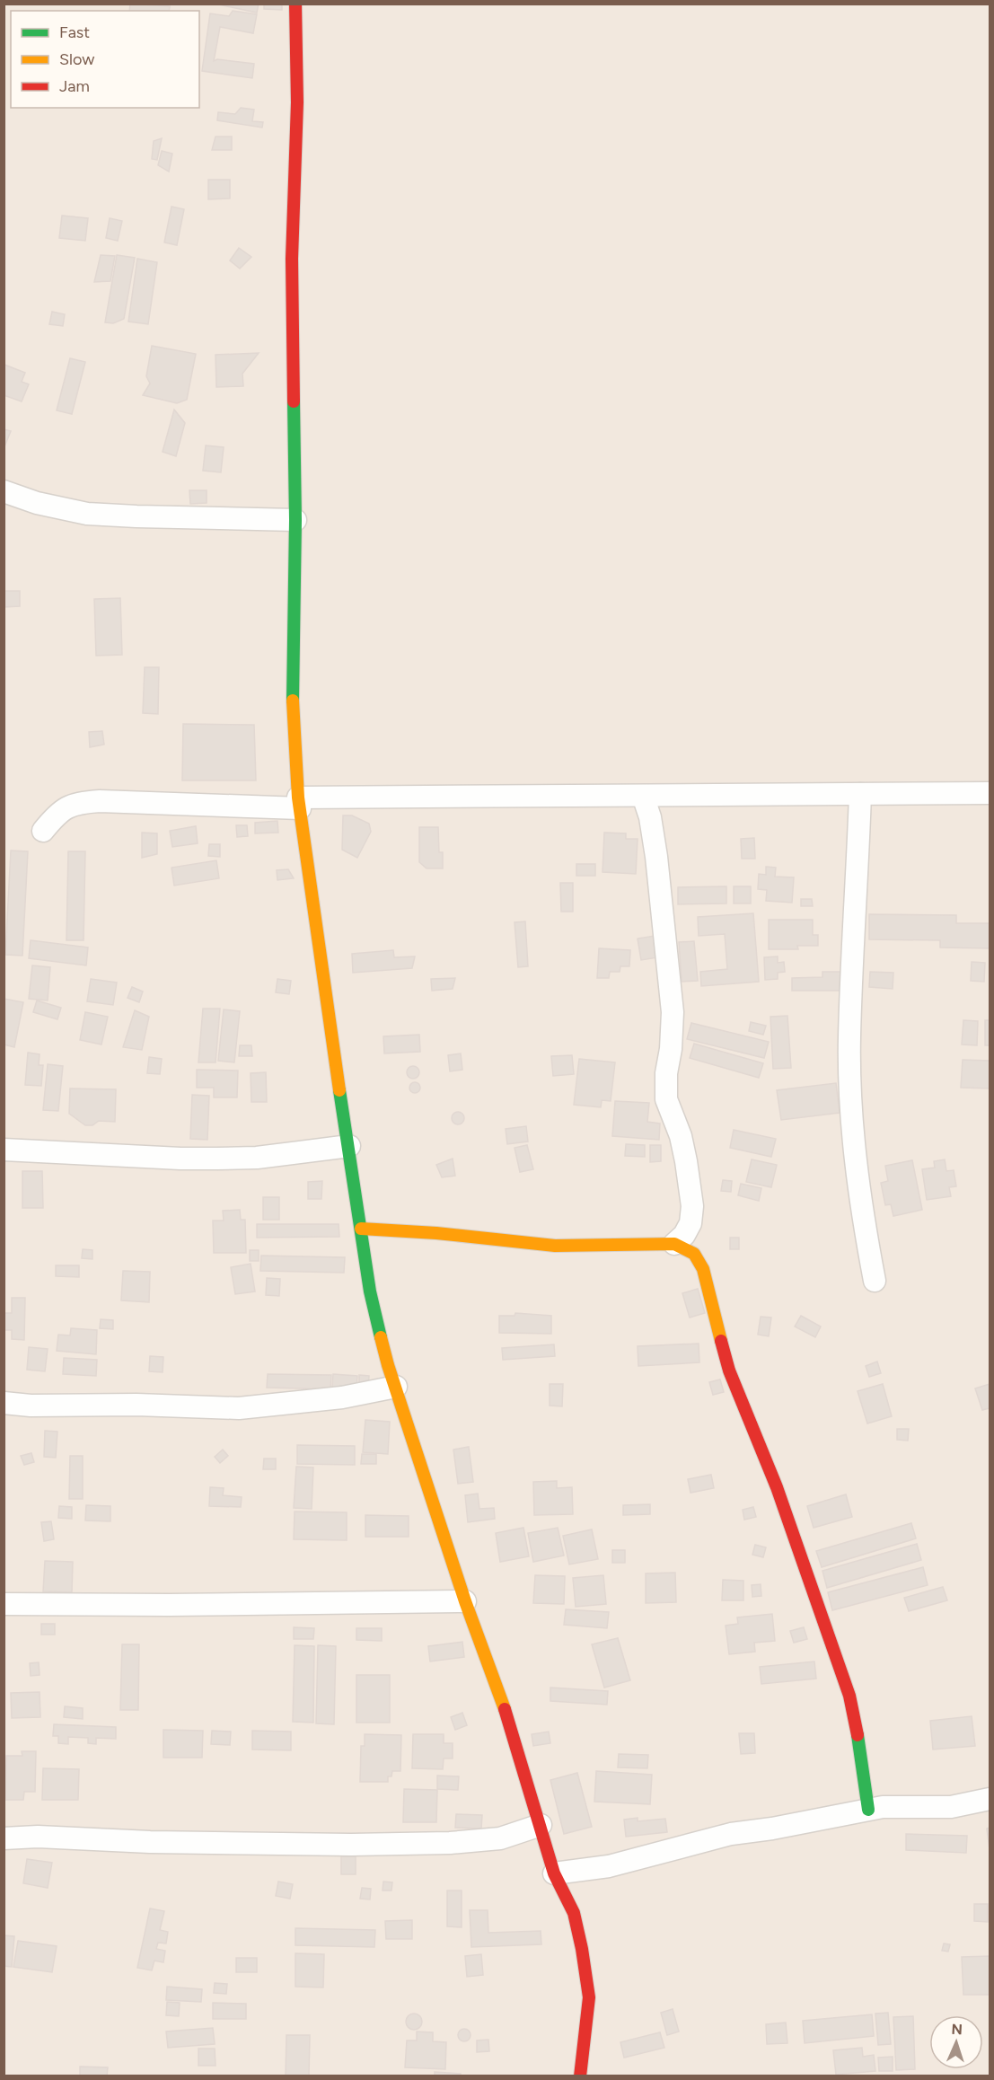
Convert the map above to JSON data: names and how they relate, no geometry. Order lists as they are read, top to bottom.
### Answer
{
  "legend": ["Fast", "Slow", "Jam"],
  "north": "top"
}
